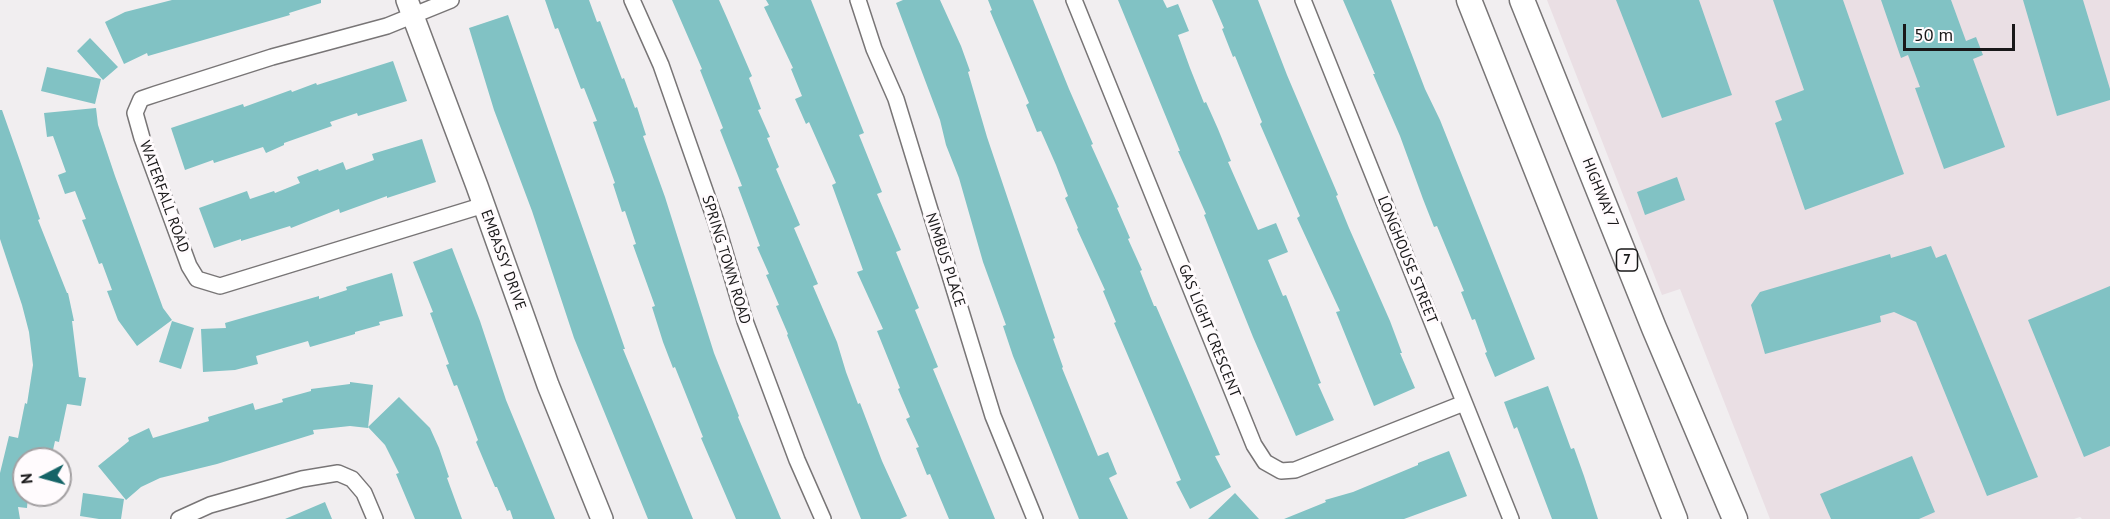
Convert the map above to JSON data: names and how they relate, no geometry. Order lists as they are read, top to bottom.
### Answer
{
  "streets": {
    "main road": ["HIGHWAY 7", "7"],
    "street": [
      "WATERFALL ROAD",
      "EMBASSY DRIVE",
      "SPRING TOWN ROAD",
      "NIMBUS PLACE",
      "LONGHOUSE STREET",
      "GAS LIGHT CRESCENT"
    ]
  },
  "crossings": [
    ["WATERFALL ROAD", "EMBASSY DRIVE"],
    ["LONGHOUSE STREET", "GAS LIGHT CRESCENT"]
  ],
  "scale_bar": "50 m",
  "north": "left"
}
